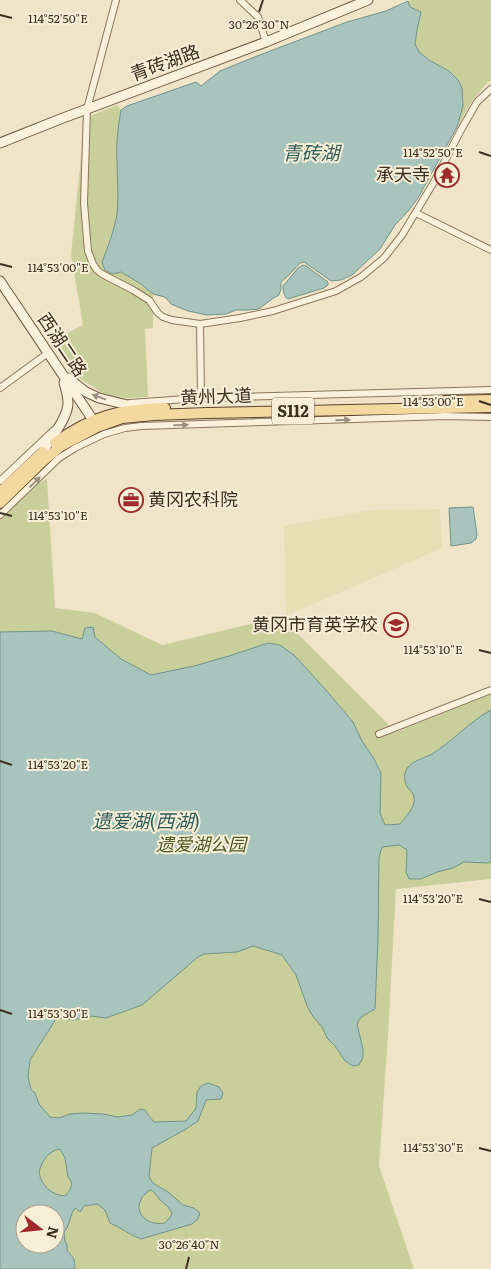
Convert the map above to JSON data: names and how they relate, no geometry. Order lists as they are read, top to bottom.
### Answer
{
  "streets": {
    "main road": [
      "青砖湖路",
      "西湖二路",
      "黄州大道",
      "S112"
    ]
  },
  "crossings": [
    ["西湖二路", "黄州大道"]
  ],
  "water": ["青砖湖", "遗爱湖(西湖)"],
  "parks": ["遗爱湖公园"],
  "places": {
    "temple": ["承天寺"],
    "office": ["黄冈农科院"],
    "school or university": ["黄冈市育英学校"]
  },
  "north": "right",
  "coordinates": [
    "114°52'50\"E",
    "30°26'30\"N",
    "114°53'00\"E",
    "114°53'10\"E",
    "114°53'20\"E",
    "114°53'30\"E",
    "30°26'40\"N"
  ]
}
